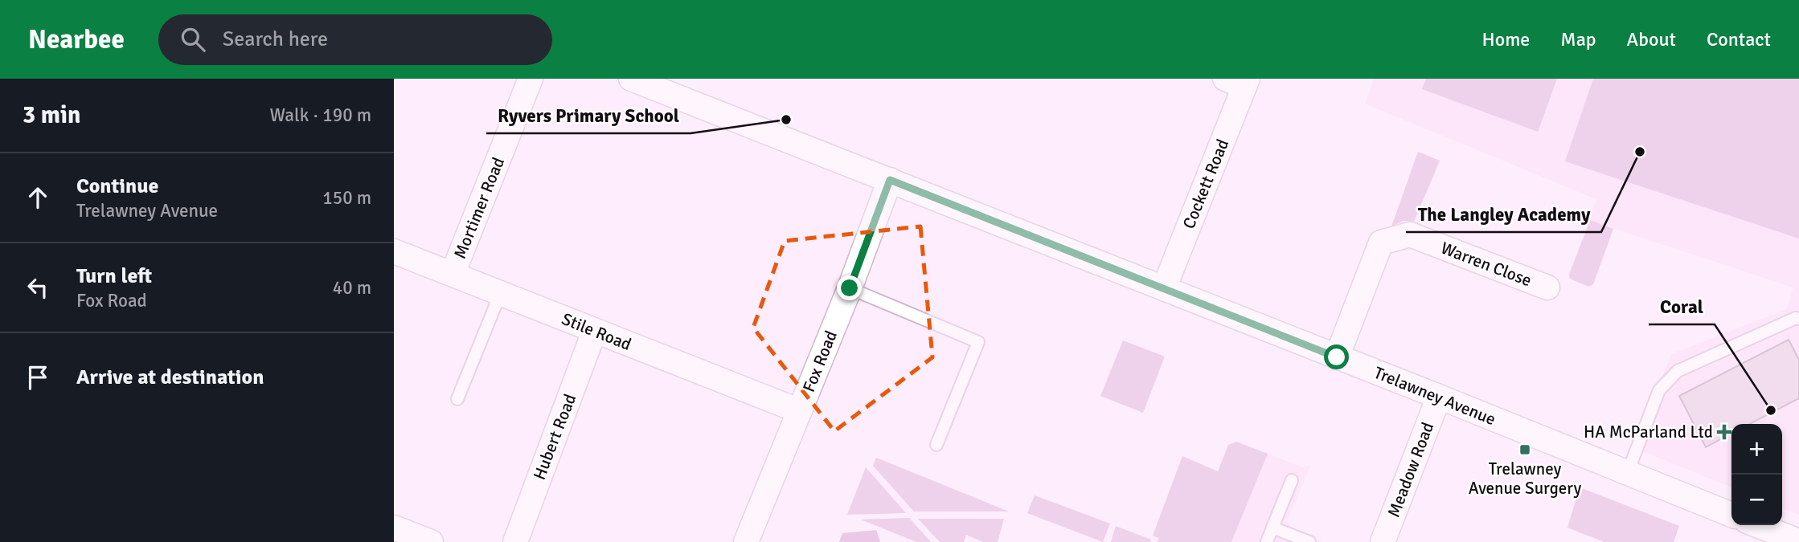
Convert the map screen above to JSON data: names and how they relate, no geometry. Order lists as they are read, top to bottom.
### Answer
{
  "streets": {
    "street": [
      "Cockett Road",
      "Mortimer Road",
      "Warren Close",
      "Stile Road",
      "Fox Road",
      "Trelawney Avenue",
      "Hubert Road",
      "Meadow Road"
    ]
  },
  "crossings": [
    ["Cockett Road", "Trelawney Avenue"],
    ["Mortimer Road", "Stile Road"],
    ["Warren Close", "Trelawney Avenue"],
    ["Stile Road", "Fox Road"],
    ["Stile Road", "Hubert Road"],
    ["Fox Road", "Trelawney Avenue"],
    ["Trelawney Avenue", "Meadow Road"]
  ],
  "places": {
    "other": ["Ryvers Primary School", "The Langley Academy", "Coral"],
    "health": ["HA McParland Ltd"],
    "transit": ["Trelawney Avenue Surgery"]
  },
  "page": {
    "header": "Nearbee",
    "search": "Search here",
    "nav": [
      "Home",
      "Map",
      "About",
      "Contact"
    ],
    "heading": ["3 min", "Walk · 190 m"],
    "list": [
      ["Continue", "Trelawney Avenue", "150 m"],
      ["Turn left", "Fox Road", "40 m"],
      "Arrive at destination"
    ],
    "map_buttons": ["+", "−"]
  }
}
